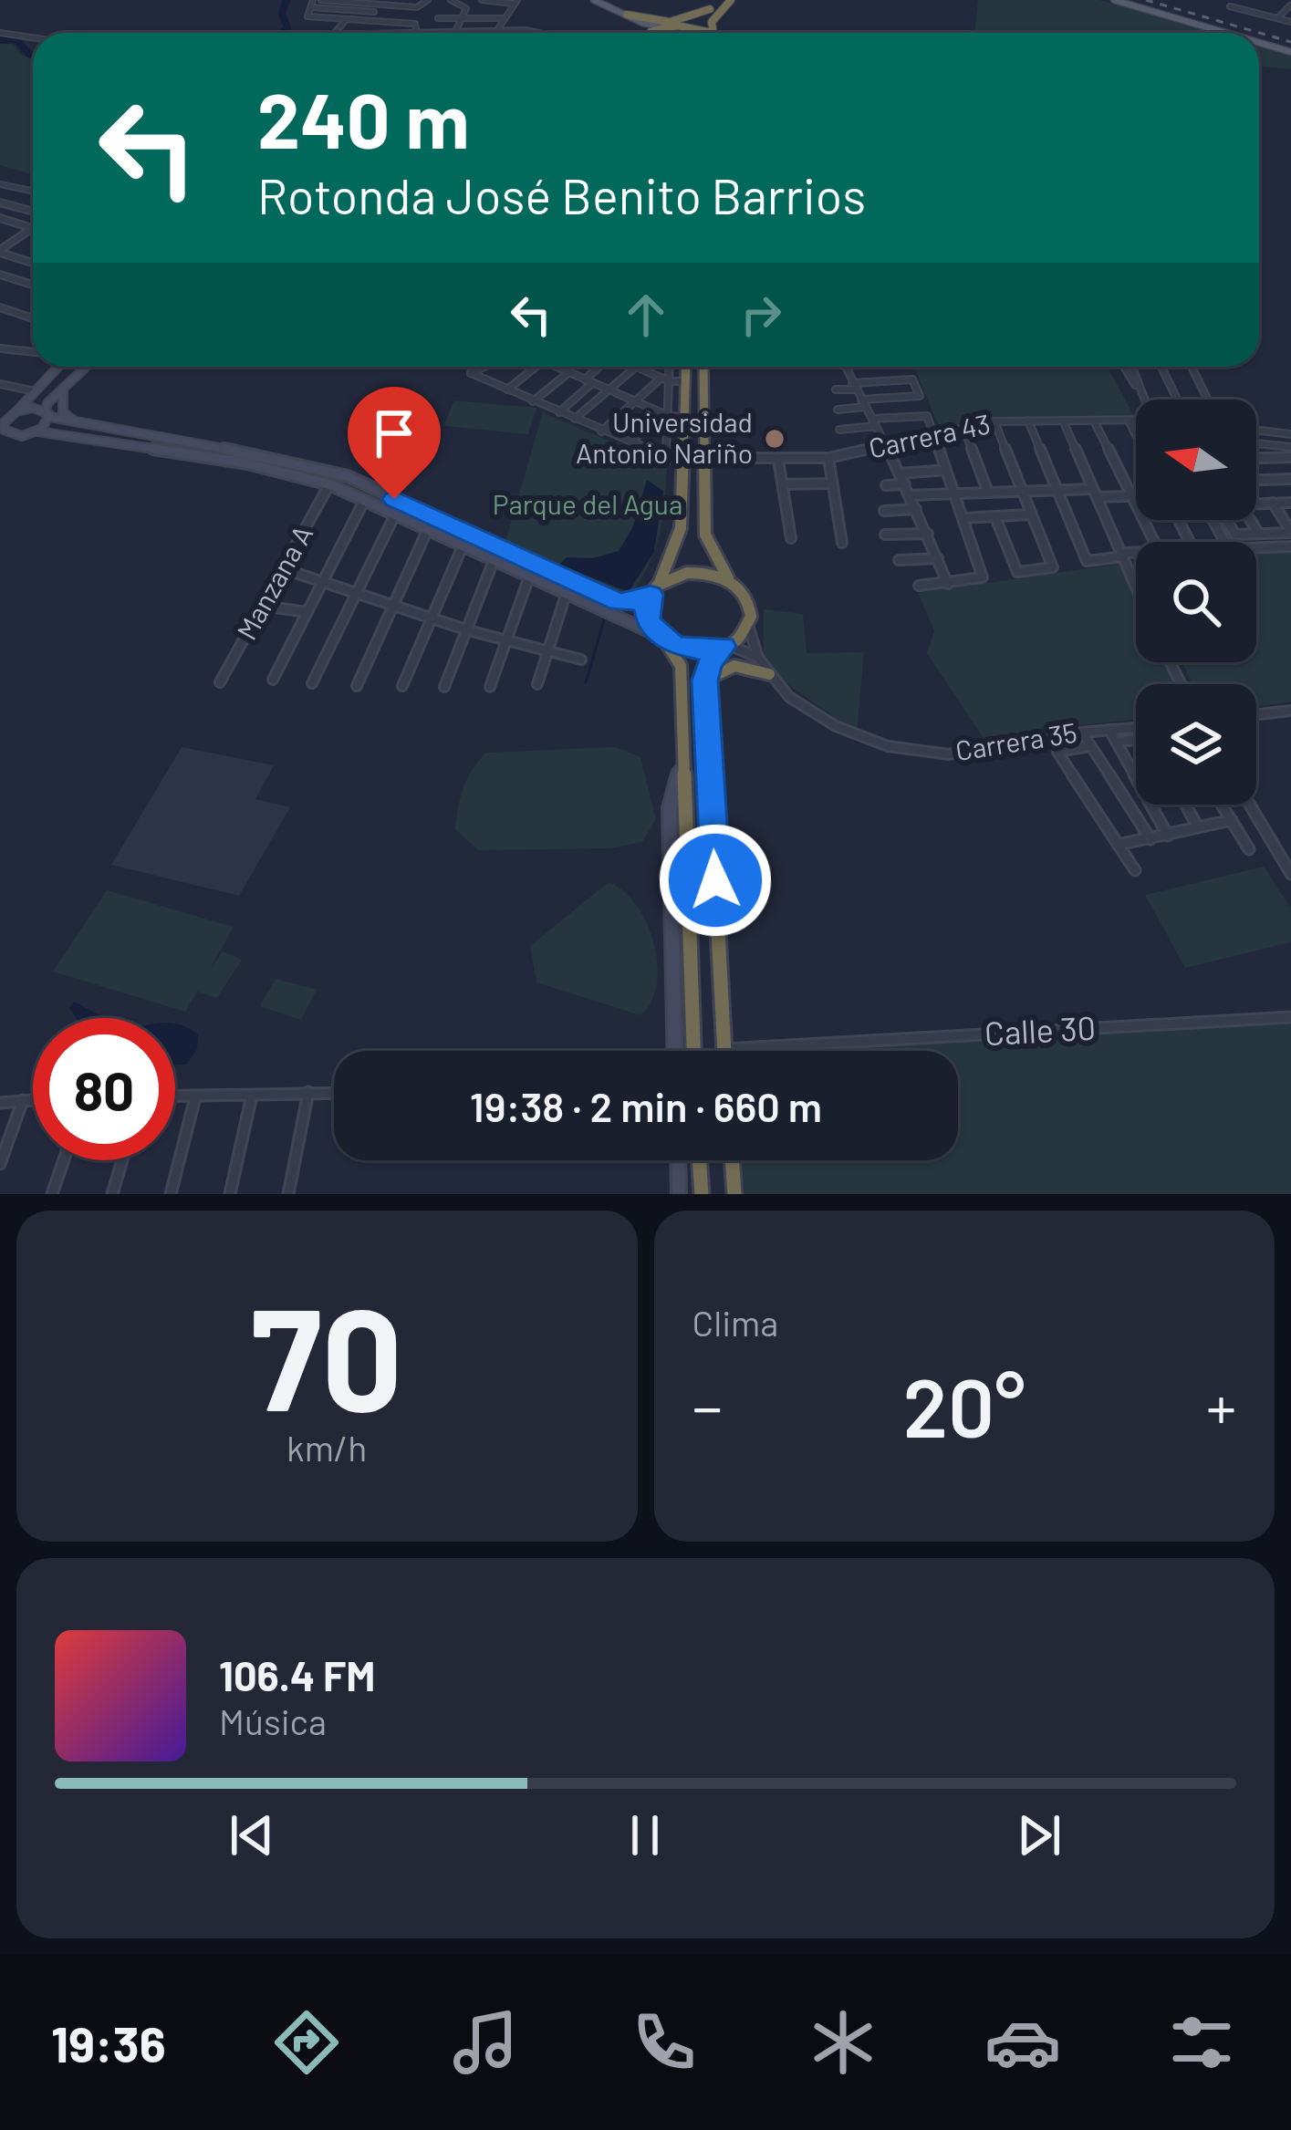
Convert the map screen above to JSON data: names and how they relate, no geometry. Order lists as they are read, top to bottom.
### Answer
{
  "streets": {
    "street": [
      "Carrera 43",
      "Manzana A",
      "Carrera 35",
      "Calle 30"
    ]
  },
  "parks": ["Parque del Agua"],
  "places": ["Universidad Antonio Nariño"],
  "north": "left",
  "page": {
    "turn": ["240 m", "Rotonda José Benito Barrios"],
    "limit": "80",
    "trip": "19:38 · 2 min · 660 m",
    "tile": [
      ["70", "km/h"],
      "Clima"
    ],
    "heat": ["−", "20°", "+"],
    "song": ["106.4 FM", "Música"],
    "tabs": "19:36"
  }
}
